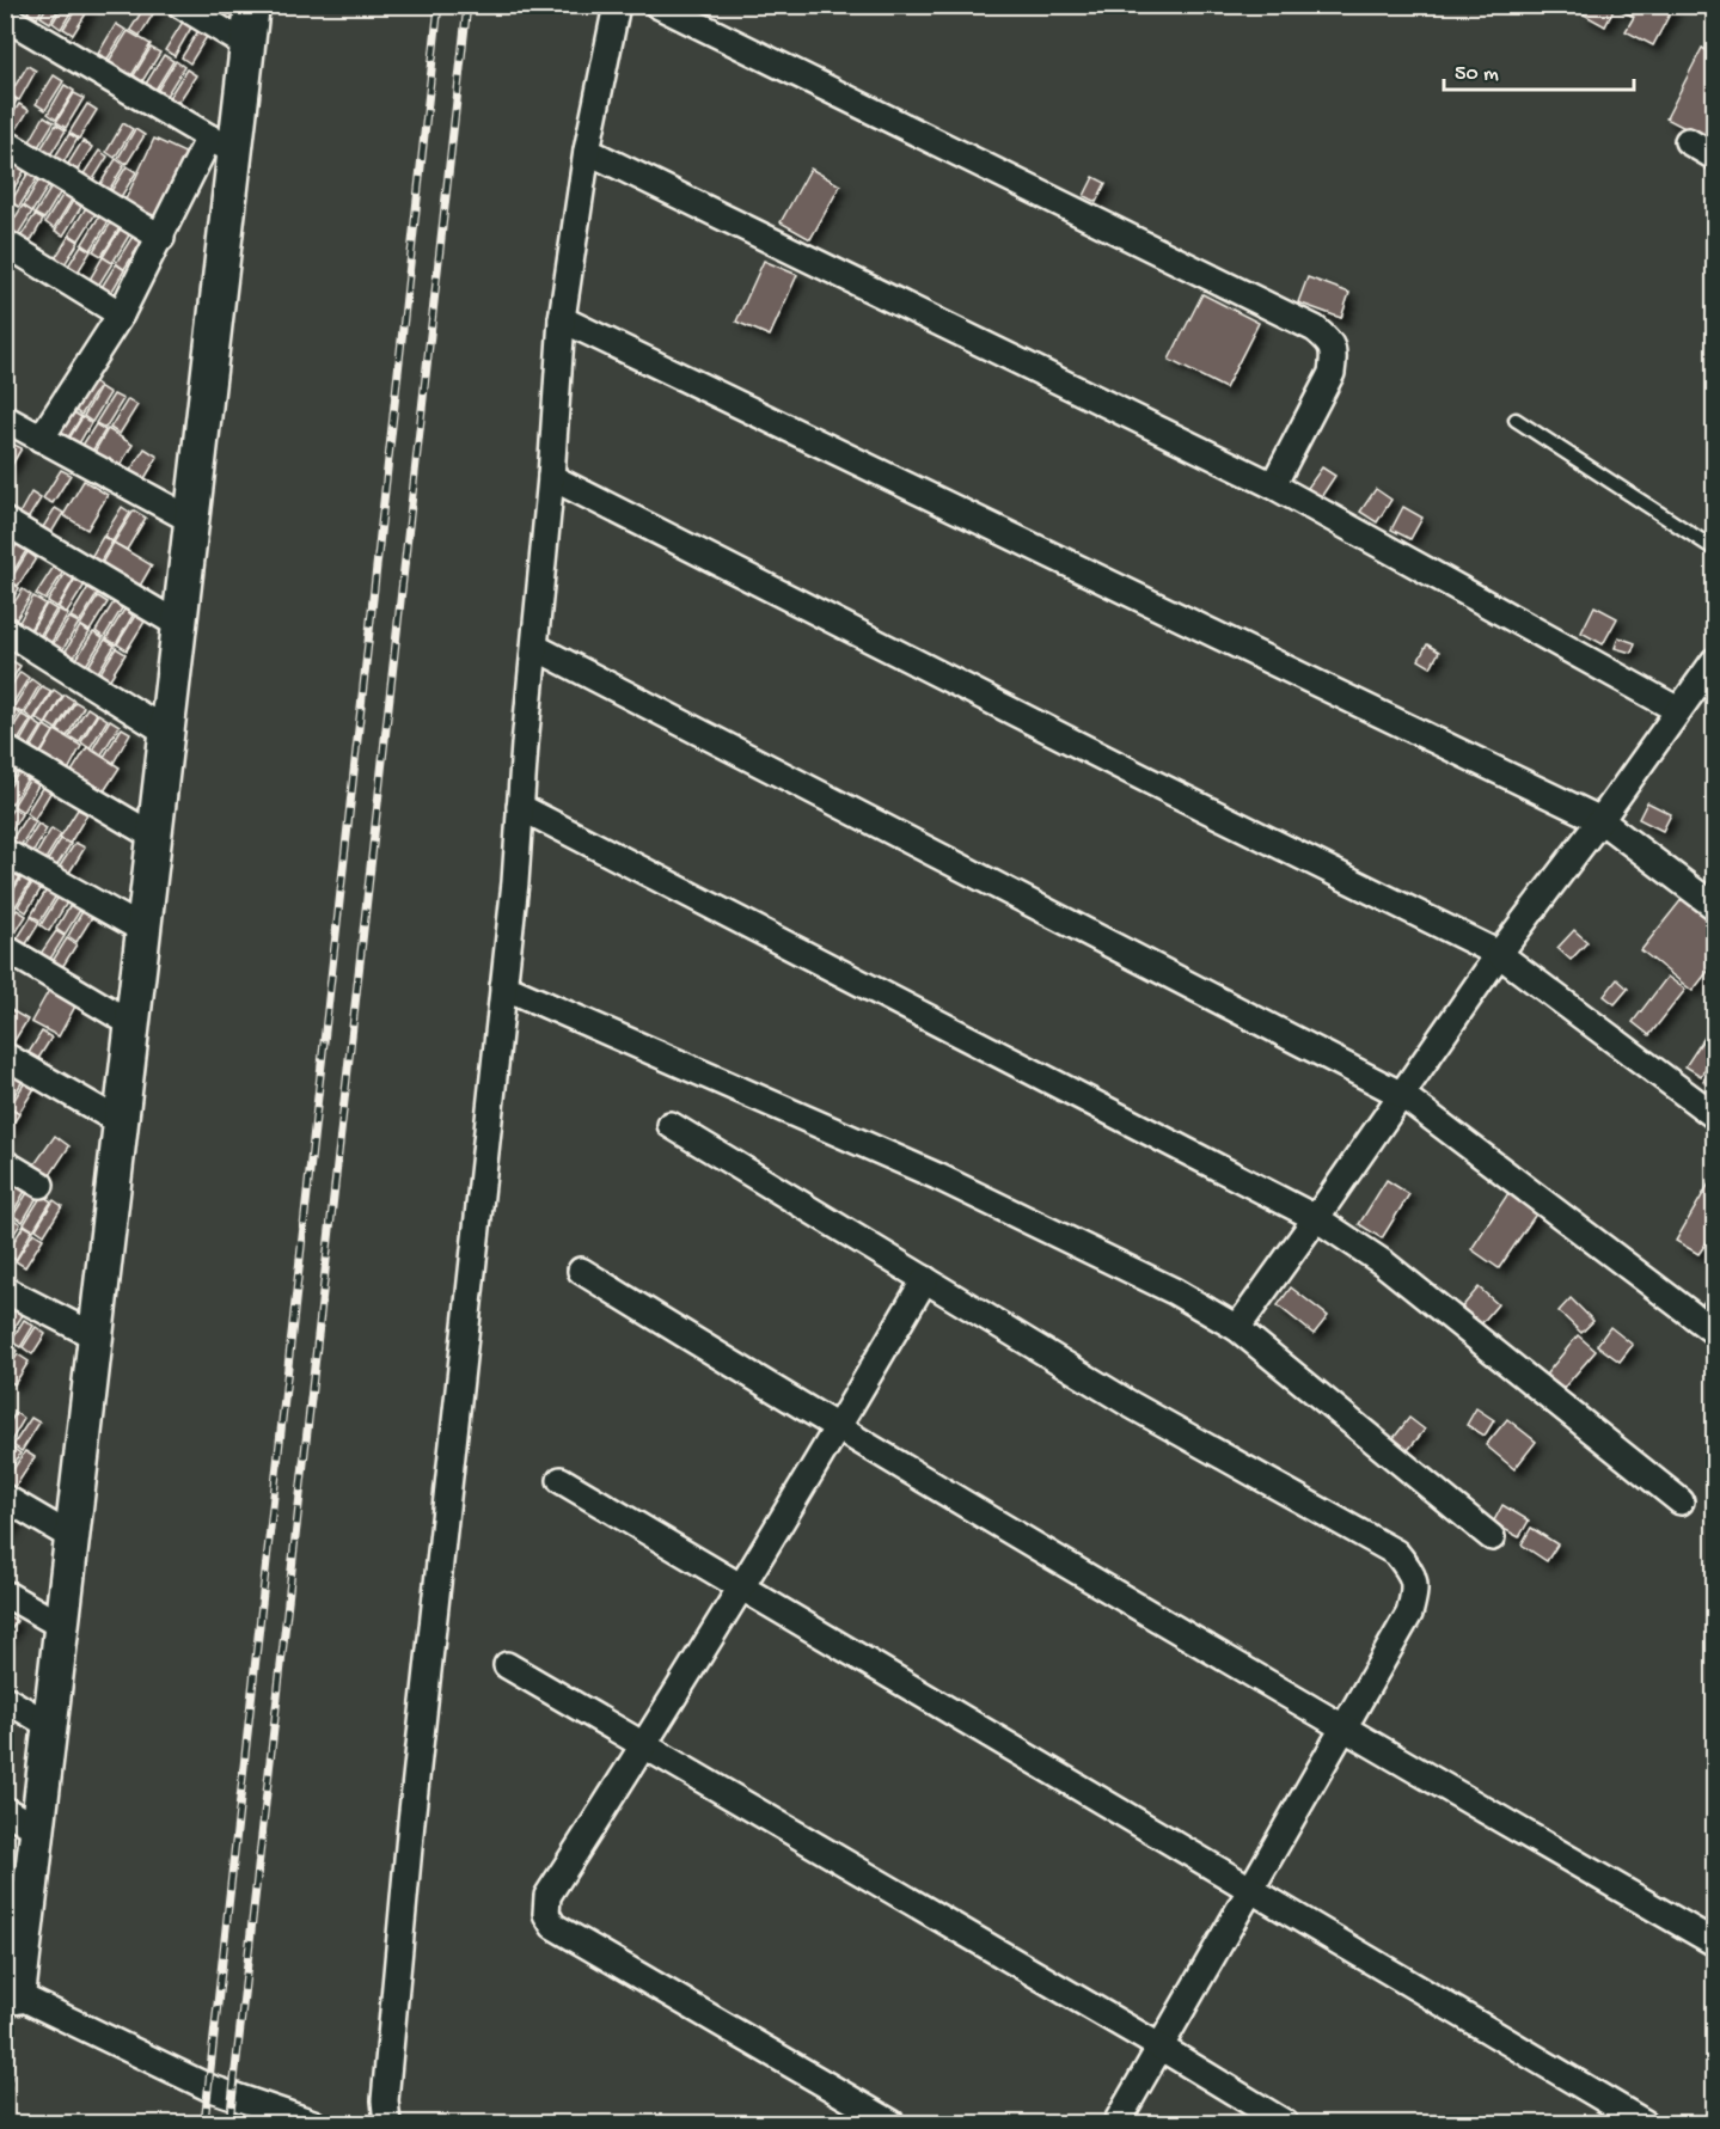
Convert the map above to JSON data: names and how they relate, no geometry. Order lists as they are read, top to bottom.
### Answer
{
  "scale_bar": "50 m"
}
